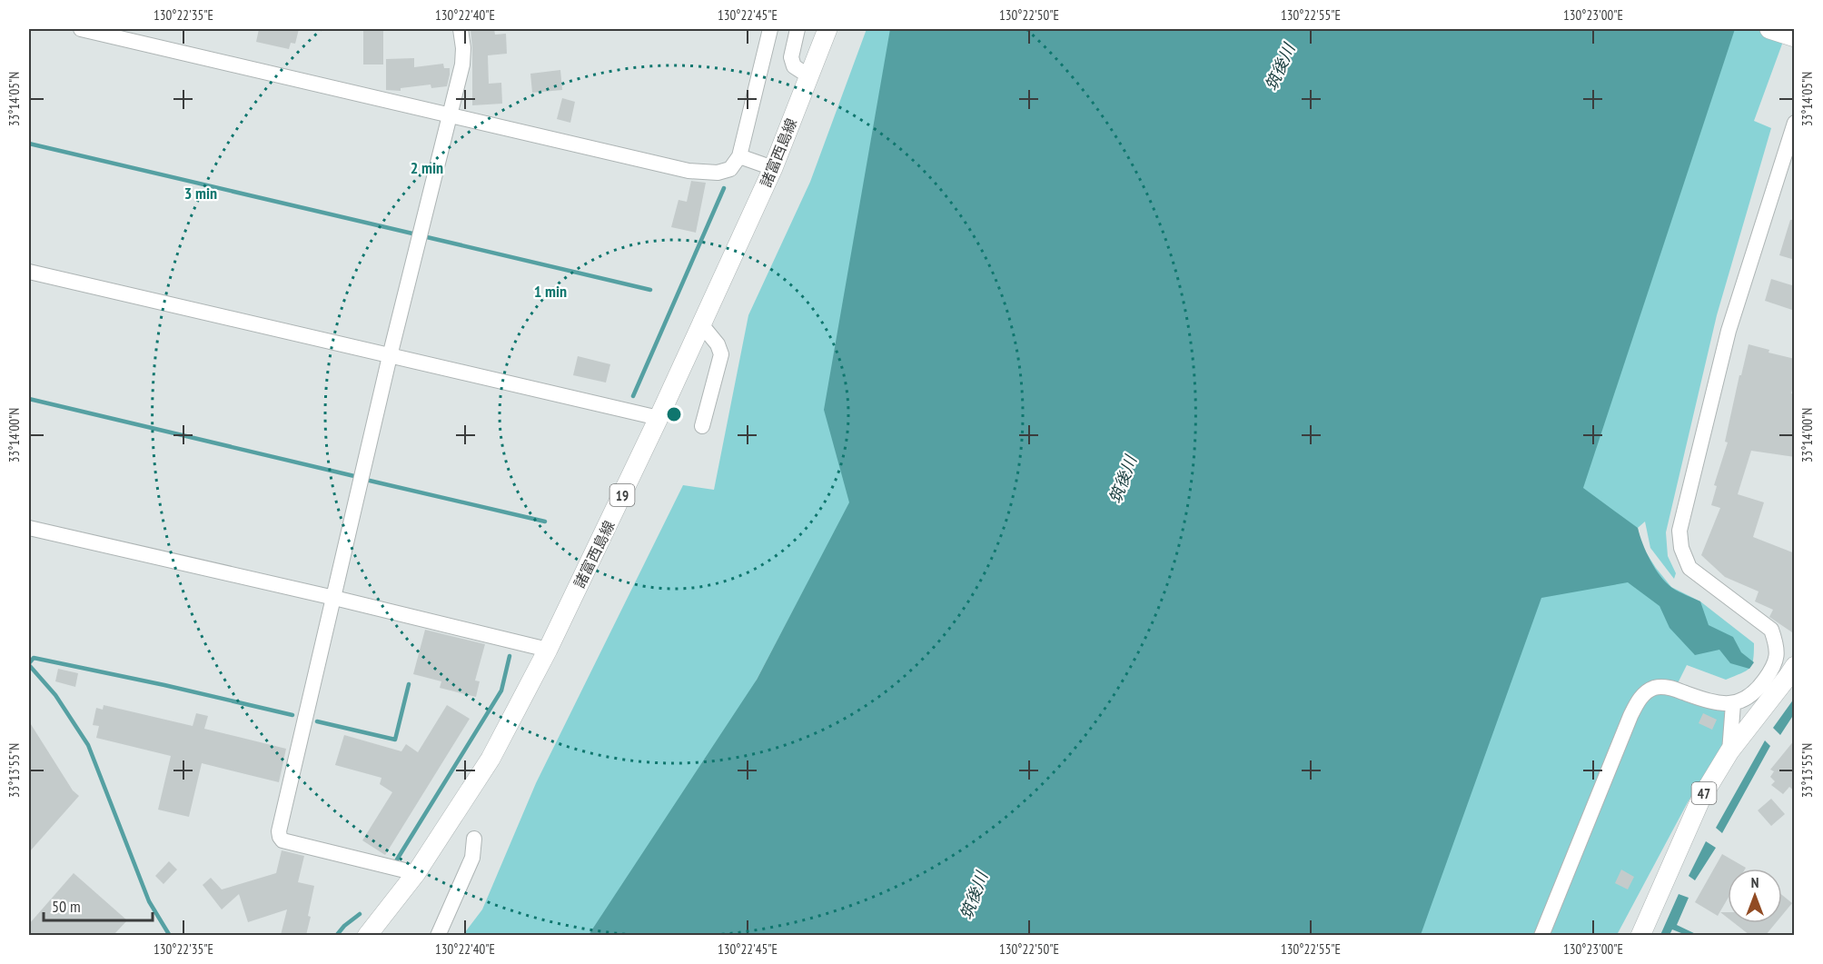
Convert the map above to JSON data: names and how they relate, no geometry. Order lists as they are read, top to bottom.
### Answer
{
  "streets": {
    "main road": ["諸富西島線", "19", "47"]
  },
  "water": ["筑後川"],
  "scale_bar": "50 m",
  "north": "top",
  "coordinates": [
    "130°22'35\"E",
    "130°22'40\"E",
    "130°22'45\"E",
    "130°22'50\"E",
    "130°22'55\"E",
    "130°23'00\"E",
    "33°14'05\"N",
    "33°14'00\"N",
    "33°13'55\"N"
  ],
  "rings": ["2 min", "3 min", "1 min"]
}
